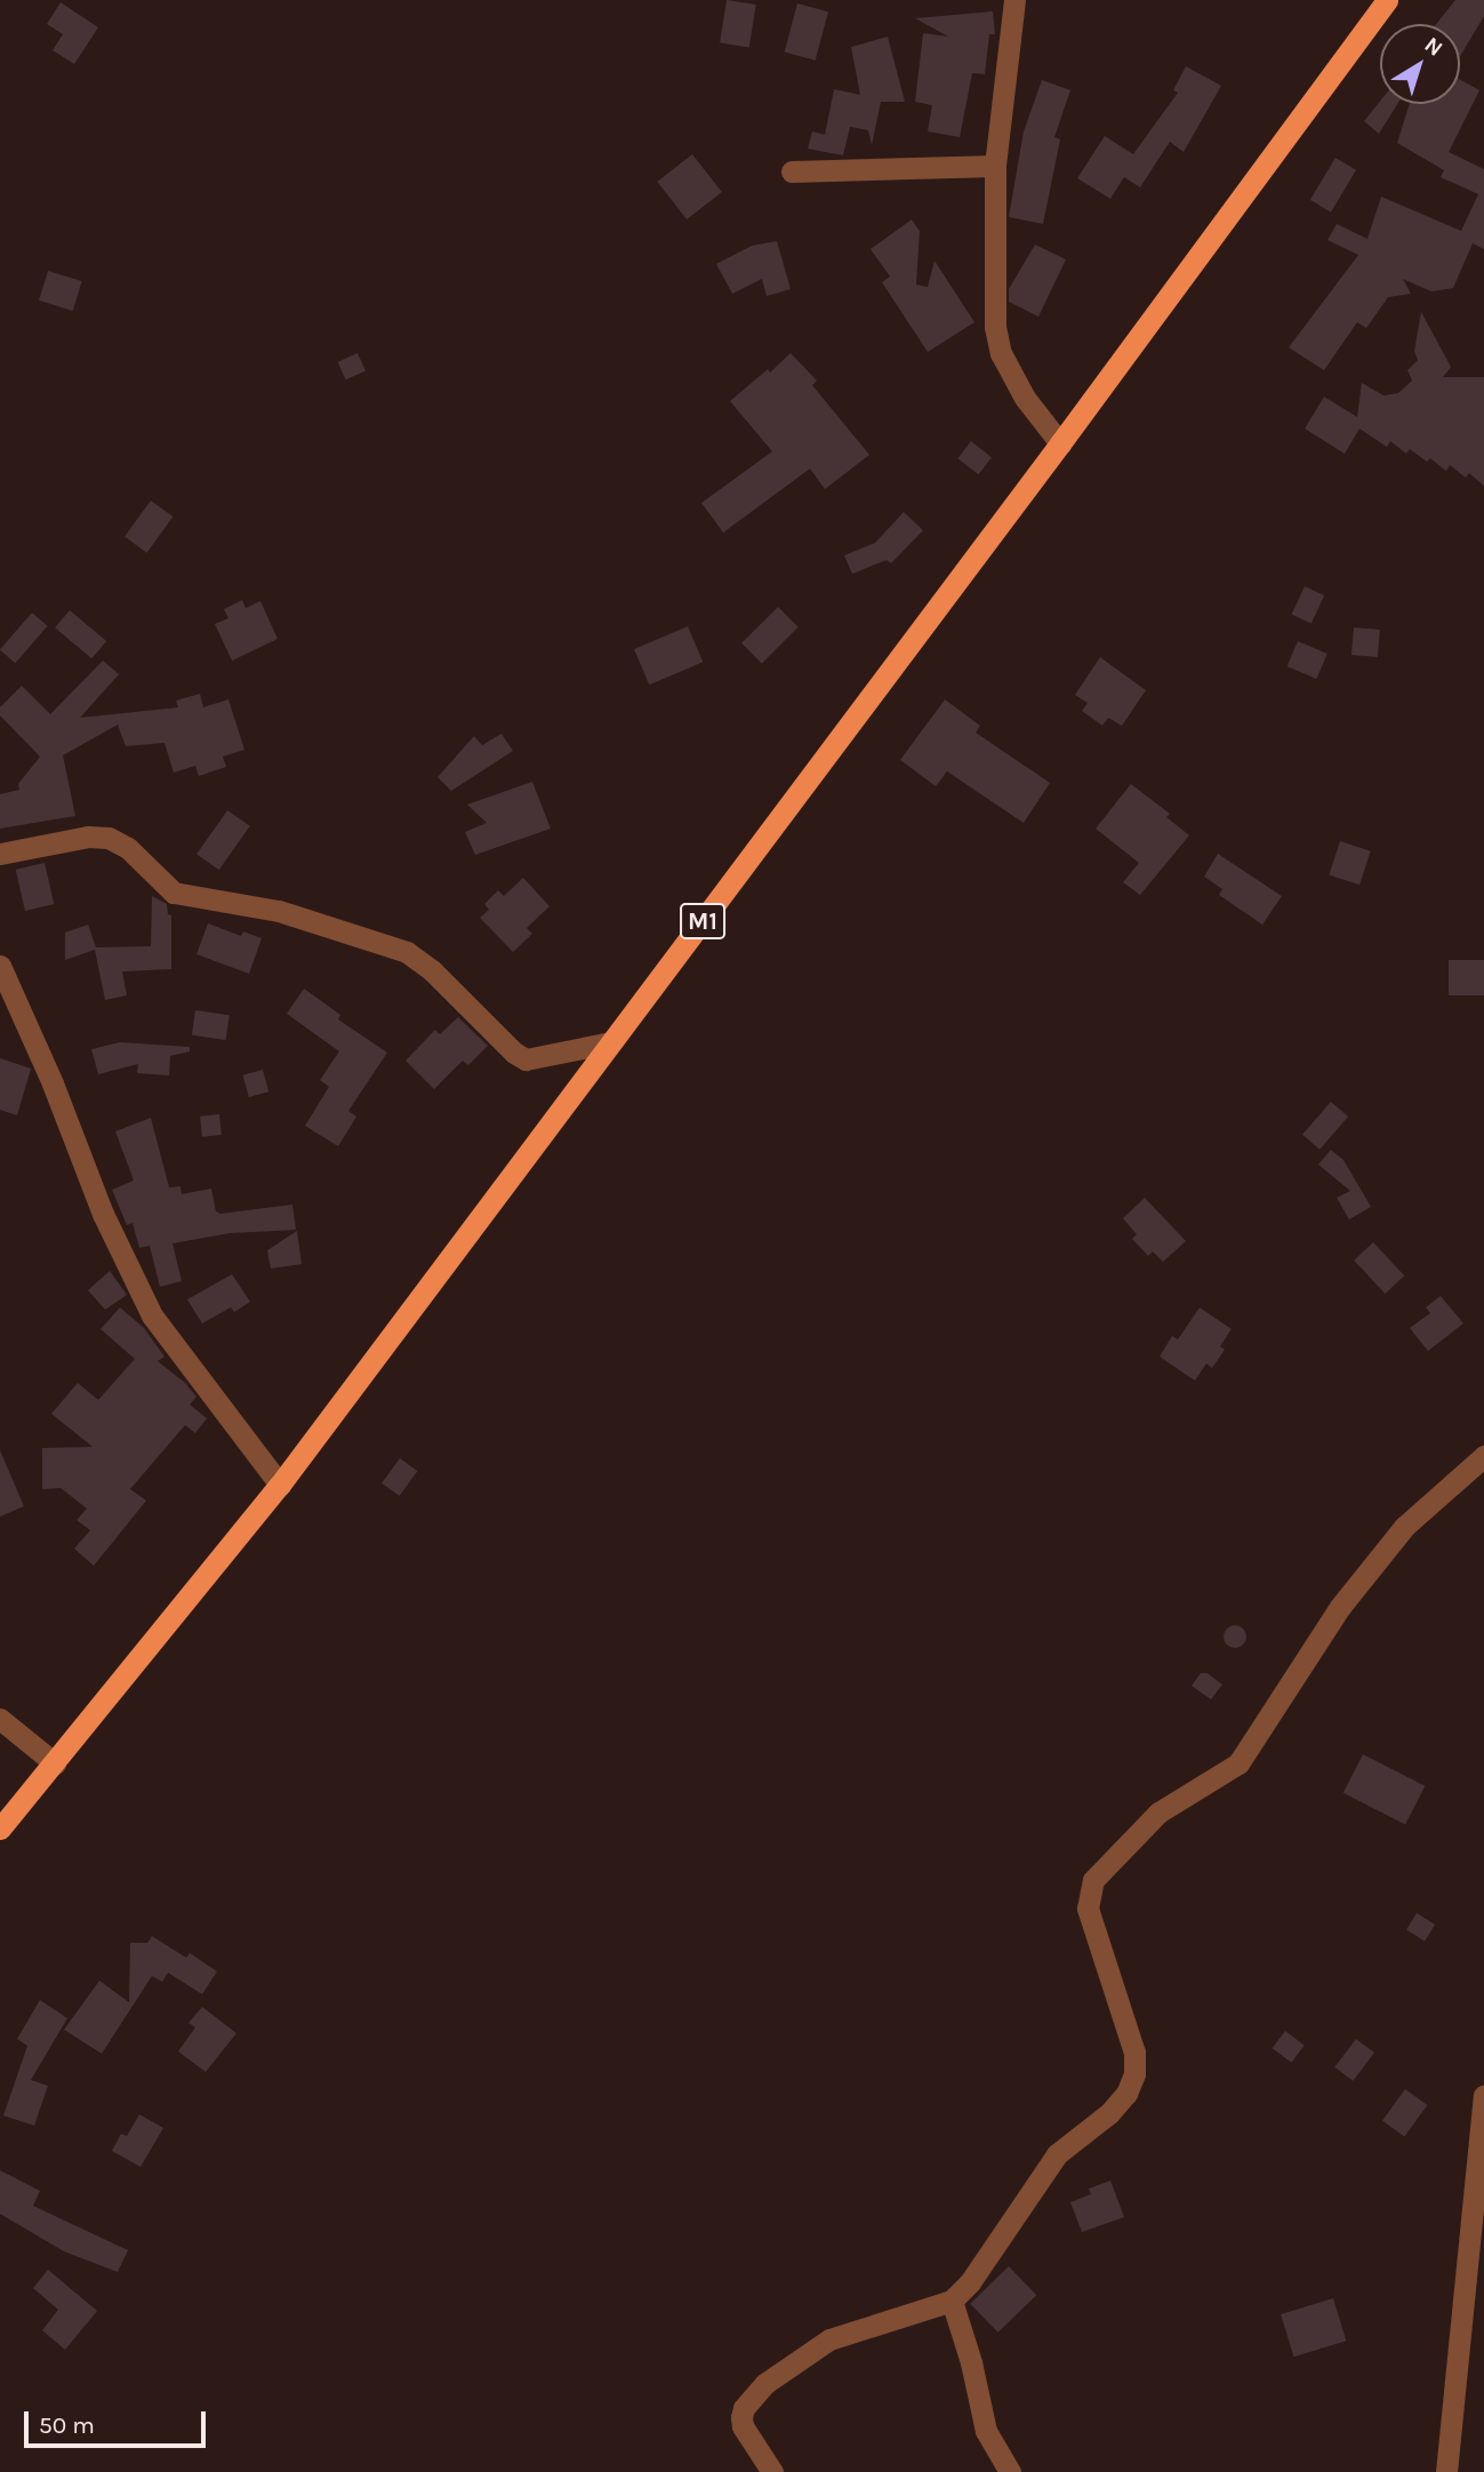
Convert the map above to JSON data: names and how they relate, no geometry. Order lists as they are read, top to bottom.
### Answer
{
  "streets": {
    "highway": ["M1"]
  },
  "scale_bar": "50 m",
  "north": "top right"
}
